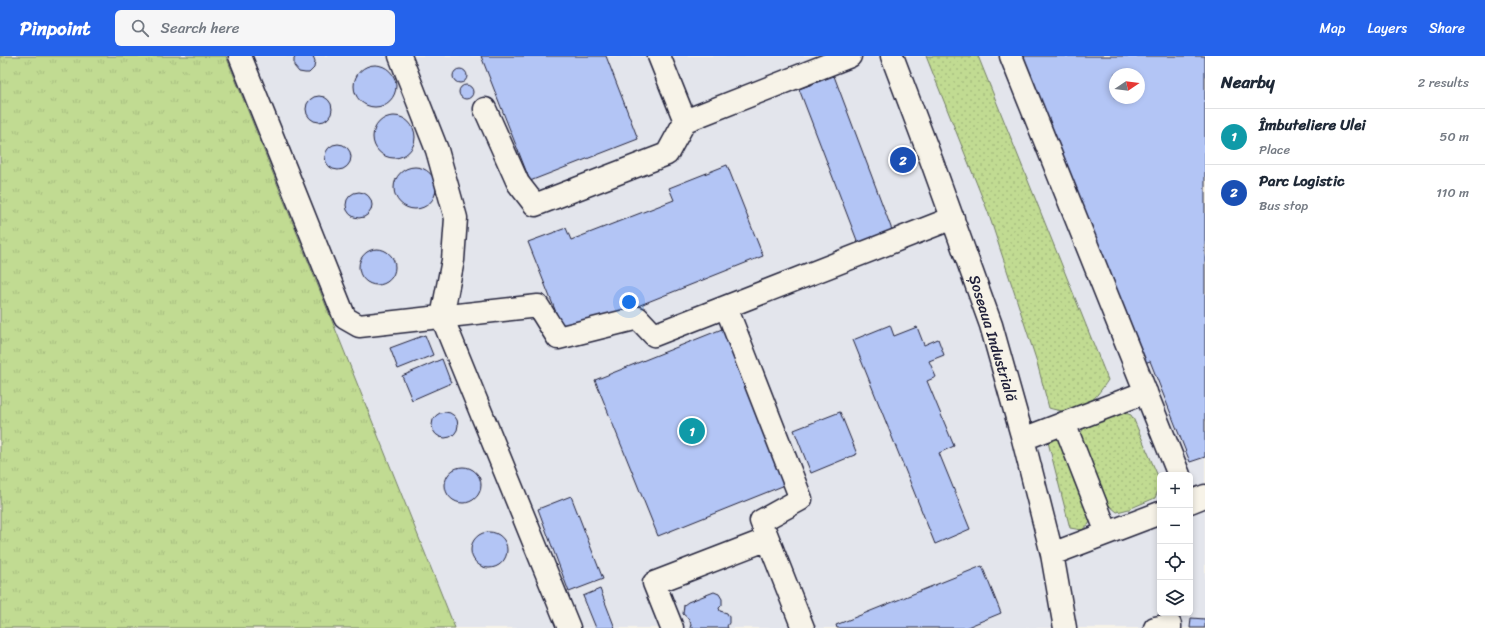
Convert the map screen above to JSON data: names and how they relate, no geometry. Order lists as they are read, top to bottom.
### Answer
{
  "streets": {
    "street": ["Șoseaua Industrială"]
  },
  "north": "right",
  "page": {
    "header": "Pinpoint",
    "search": "Search here",
    "nav": ["Map", "Layers", "Share"],
    "heading": ["Nearby", "2 results"],
    "list": [
      {
        "mark": "1",
        "name": "Îmbuteliere Ulei",
        "note": "Place",
        "value": "50 m"
      },
      {
        "mark": "2",
        "name": "Parc Logistic",
        "note": "Bus stop",
        "value": "110 m"
      }
    ],
    "pins": ["2", "1"],
    "map_buttons": ["+", "−"]
  }
}
